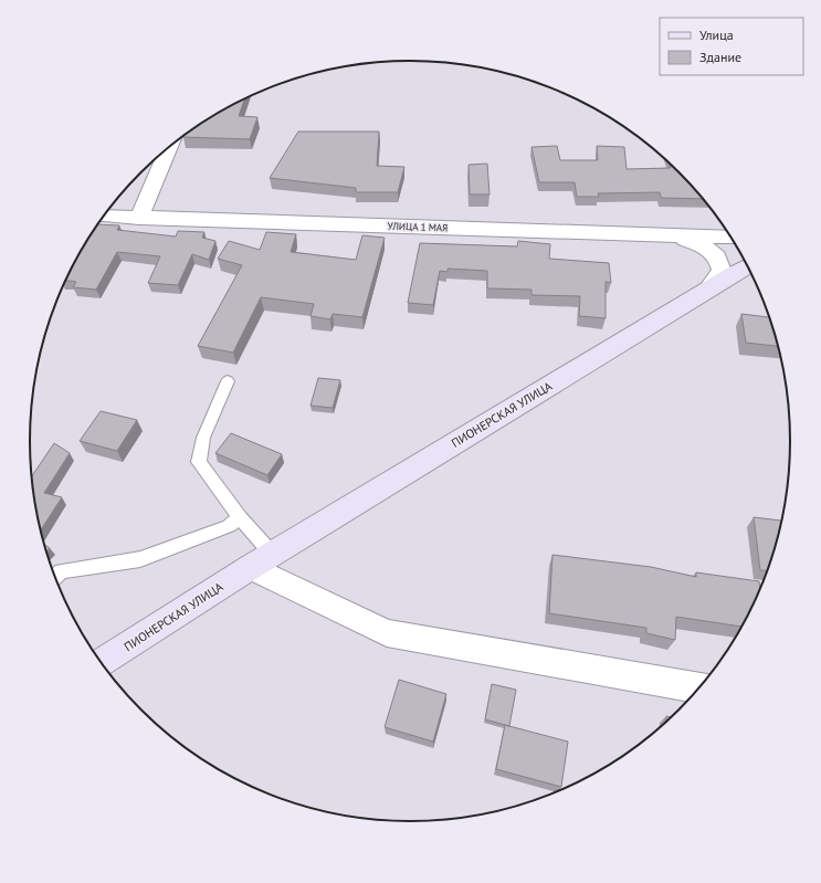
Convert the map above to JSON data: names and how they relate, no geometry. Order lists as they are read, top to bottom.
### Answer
{
  "streets": {
    "main road": ["ПИОНЕРСКАЯ УЛИЦА"],
    "street": ["УЛИЦА 1 МАЯ"]
  },
  "legend": ["Улица", "Здание"]
}
